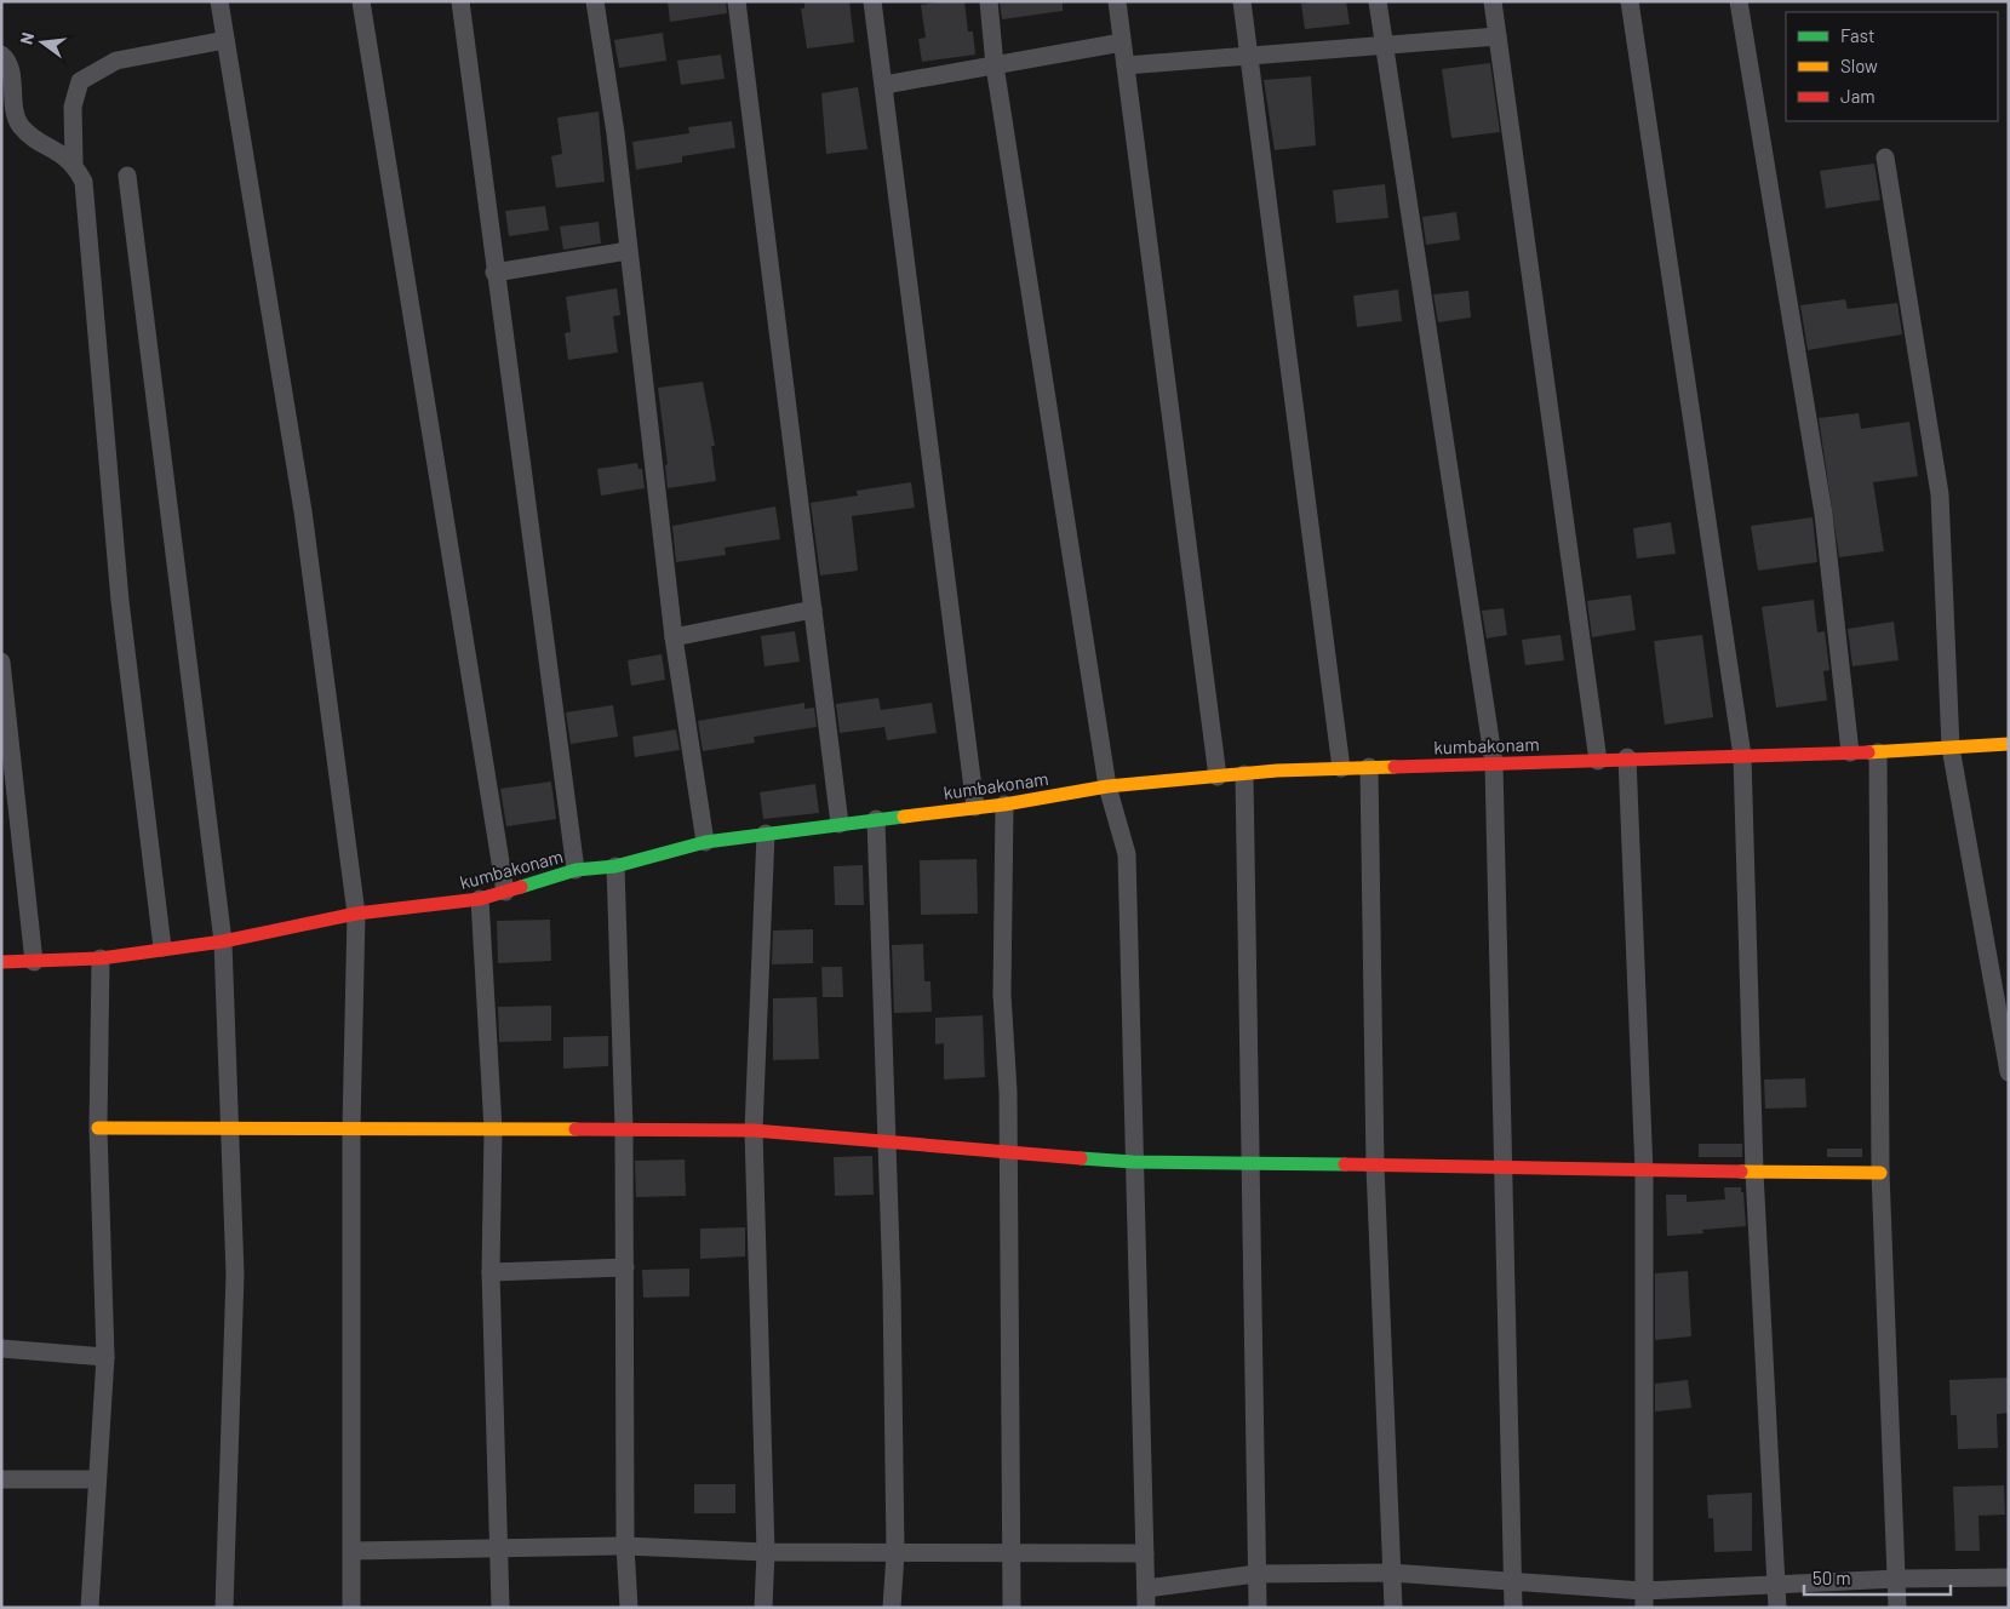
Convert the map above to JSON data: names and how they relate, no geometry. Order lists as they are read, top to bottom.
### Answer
{
  "streets": {
    "street": ["kumbakonam"]
  },
  "legend": ["Fast", "Slow", "Jam"],
  "scale_bar": "50 m",
  "north": "left"
}
